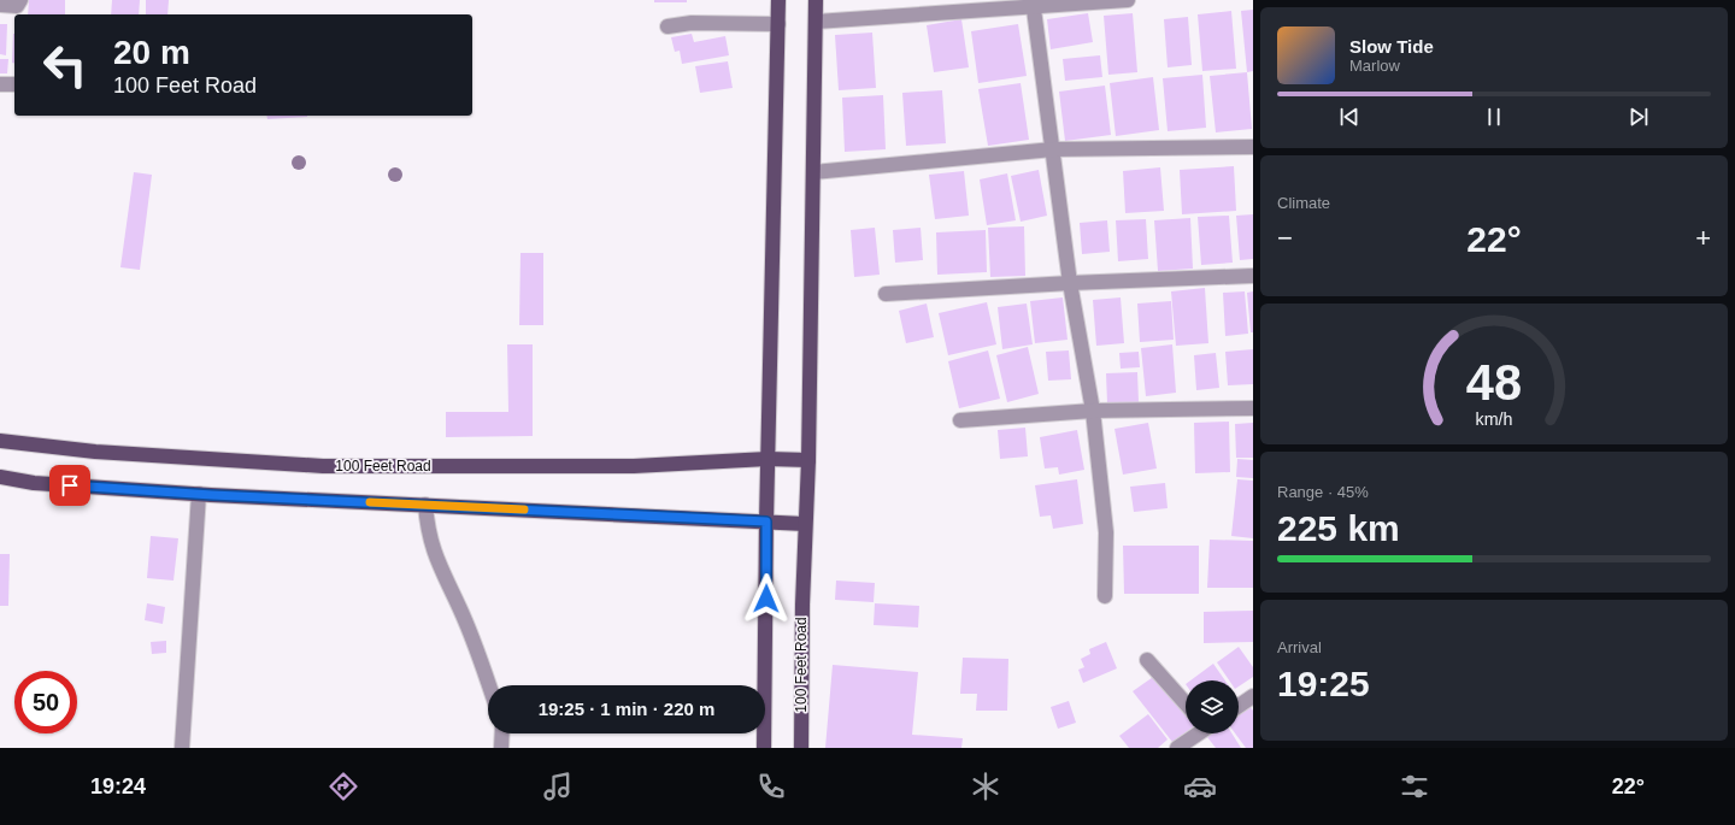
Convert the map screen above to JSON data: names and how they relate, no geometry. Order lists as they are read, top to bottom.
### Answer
{
  "streets": {
    "main road": ["100 Feet Road"]
  },
  "page": {
    "turn": ["20 m", "100 Feet Road"],
    "song": ["Slow Tide", "Marlow"],
    "tile": [
      "Climate",
      ["Range · 45%", "225 km"],
      ["Arrival", "19:25"]
    ],
    "heat": ["−", "22°", "+"],
    "limit": "50",
    "trip": "19:25 · 1 min · 220 m",
    "tabs": ["19:24", "22°"],
    "gauge": ["48", "km/h"]
  }
}
